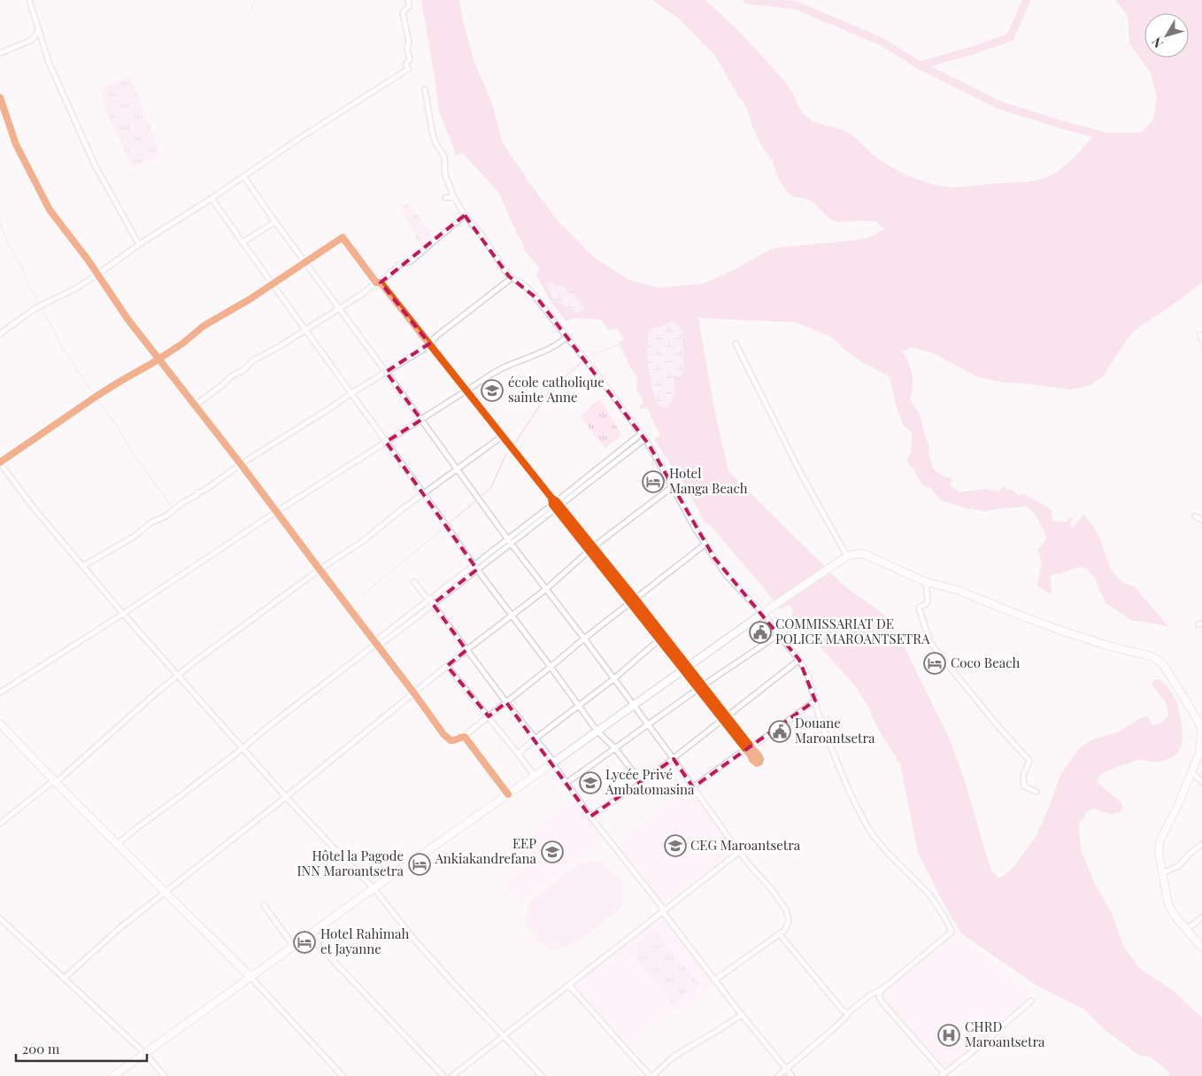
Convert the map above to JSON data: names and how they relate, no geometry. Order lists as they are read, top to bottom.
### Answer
{
  "places": {
    "school or university": [
      "école catholique sainte Anne",
      "Lycée Privé Ambatomasina",
      "CEG Maroantsetra",
      "EEP Ankiakandrefana"
    ],
    "hotel": [
      "Hotel Manga Beach",
      "Coco Beach",
      "Hôtel la Pagode INN Maroantsetra",
      "Hotel Rahimah et Jayanne"
    ],
    "public building": ["COMMISSARIAT DE POLICE MAROANTSETRA", "Douane Maroantsetra"],
    "hospital": ["CHRD Maroantsetra"]
  },
  "scale_bar": "200 m",
  "north": "bottom left"
}
